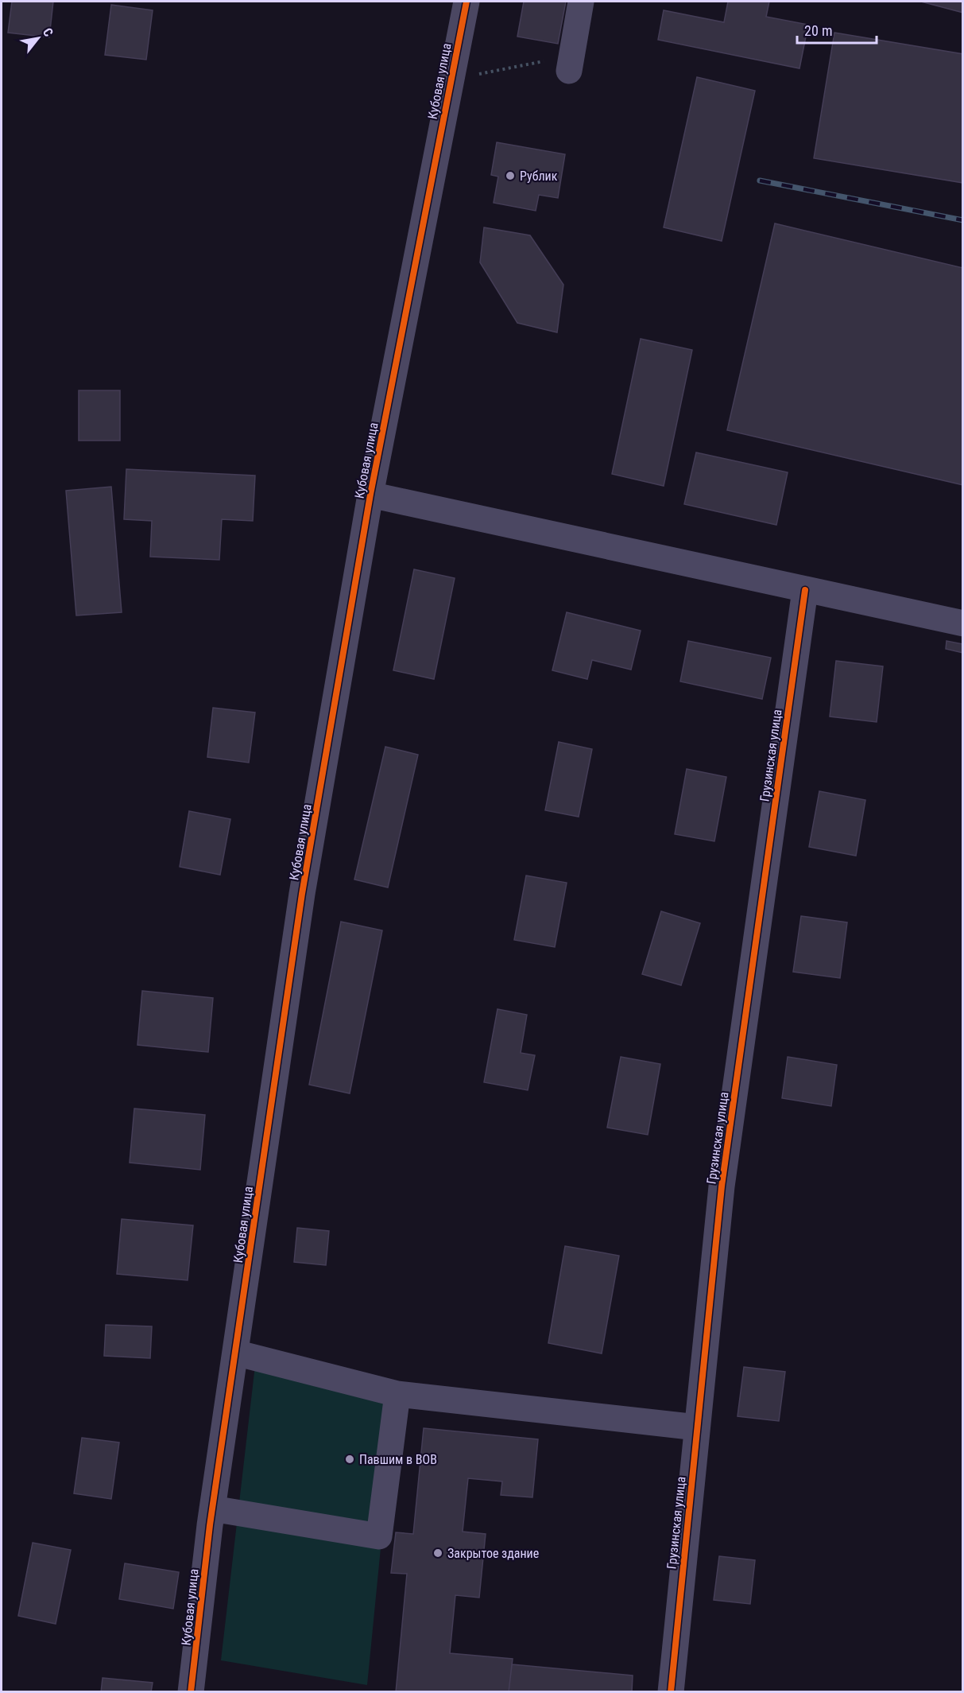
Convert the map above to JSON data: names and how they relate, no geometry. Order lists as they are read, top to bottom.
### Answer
{
  "streets": {
    "street": ["Кубовая улица", "Грузинская улица"]
  },
  "places": ["Рублик", "Павшим в ВОВ", "Закрытое здание"],
  "scale_bar": "20 m",
  "north": "top right"
}
